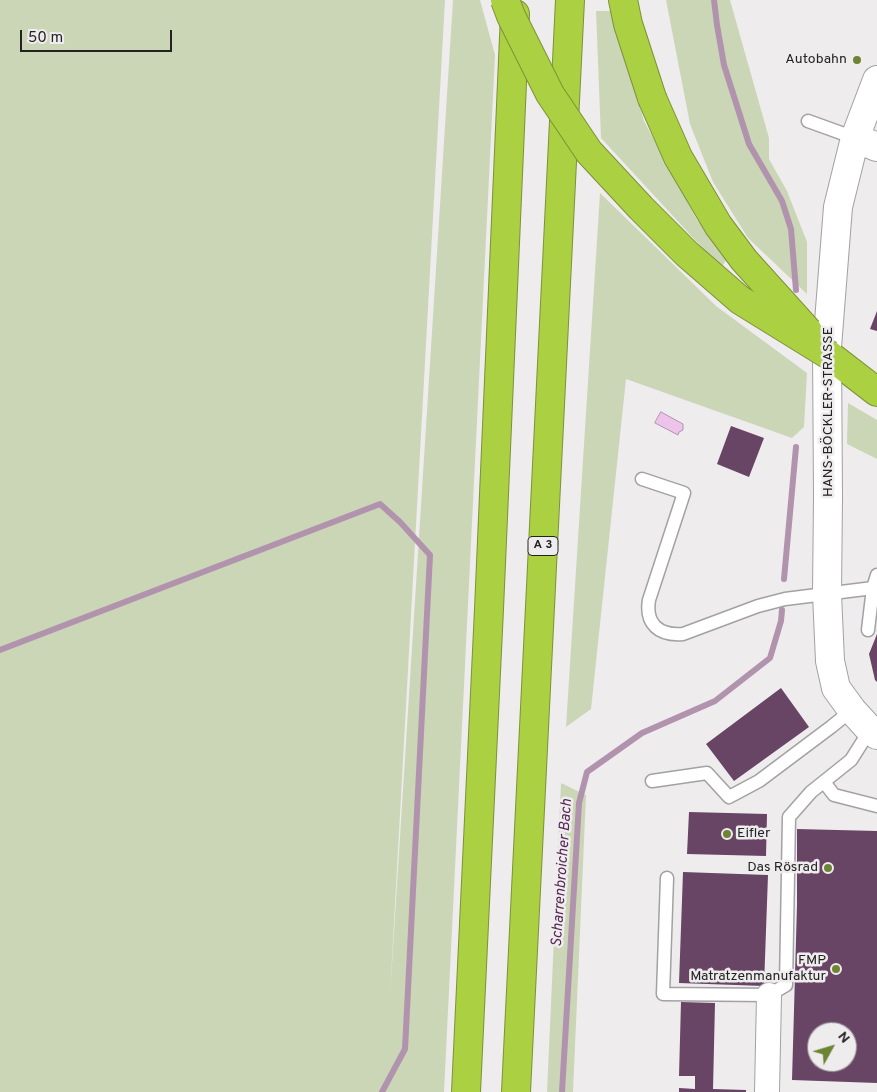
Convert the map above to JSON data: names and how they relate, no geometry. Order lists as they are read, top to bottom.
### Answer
{
  "streets": {
    "highway": ["A 3"],
    "street": ["HANS-BÖCKLER-STRASSE"]
  },
  "water": ["Scharrenbroicher Bach"],
  "places": [
    "Autobahn",
    "Eifler",
    "Das Rösrad",
    "FMP Matratzenmanufaktur"
  ],
  "scale_bar": "50 m",
  "north": "top right"
}
